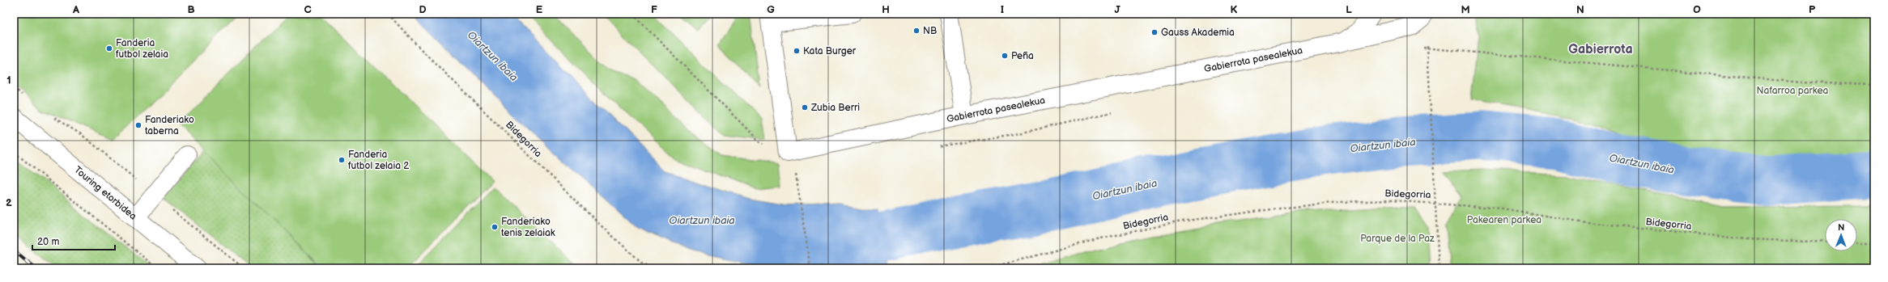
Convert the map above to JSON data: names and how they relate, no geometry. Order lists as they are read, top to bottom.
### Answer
{
  "streets": {
    "street": ["Gabierrota pasealekua", "Touring etorbidea"],
    "path": ["Bidegorria"]
  },
  "districts": ["Gabierrota"],
  "water": ["Oiartzun ibaia"],
  "parks": ["Nafarroa parkea", "Pakearen parkea", "Parque de la Paz"],
  "places": [
    "NB",
    "Gauss Akademia",
    "Fanderia futbol zelaia",
    "Kata Burger",
    "Peña",
    "Zubia Berri",
    "Fanderiako taberna",
    "Fanderia futbol zelaia 2",
    "Fanderiako tenis zelaiak"
  ],
  "scale_bar": "20 m",
  "north": "top",
  "grid": {
    "columns": [
      "A",
      "B",
      "C",
      "D",
      "E",
      "F",
      "G",
      "H",
      "I",
      "J",
      "K",
      "L",
      "M",
      "N",
      "O",
      "P"
    ],
    "rows": ["1", "2"]
  }
}
